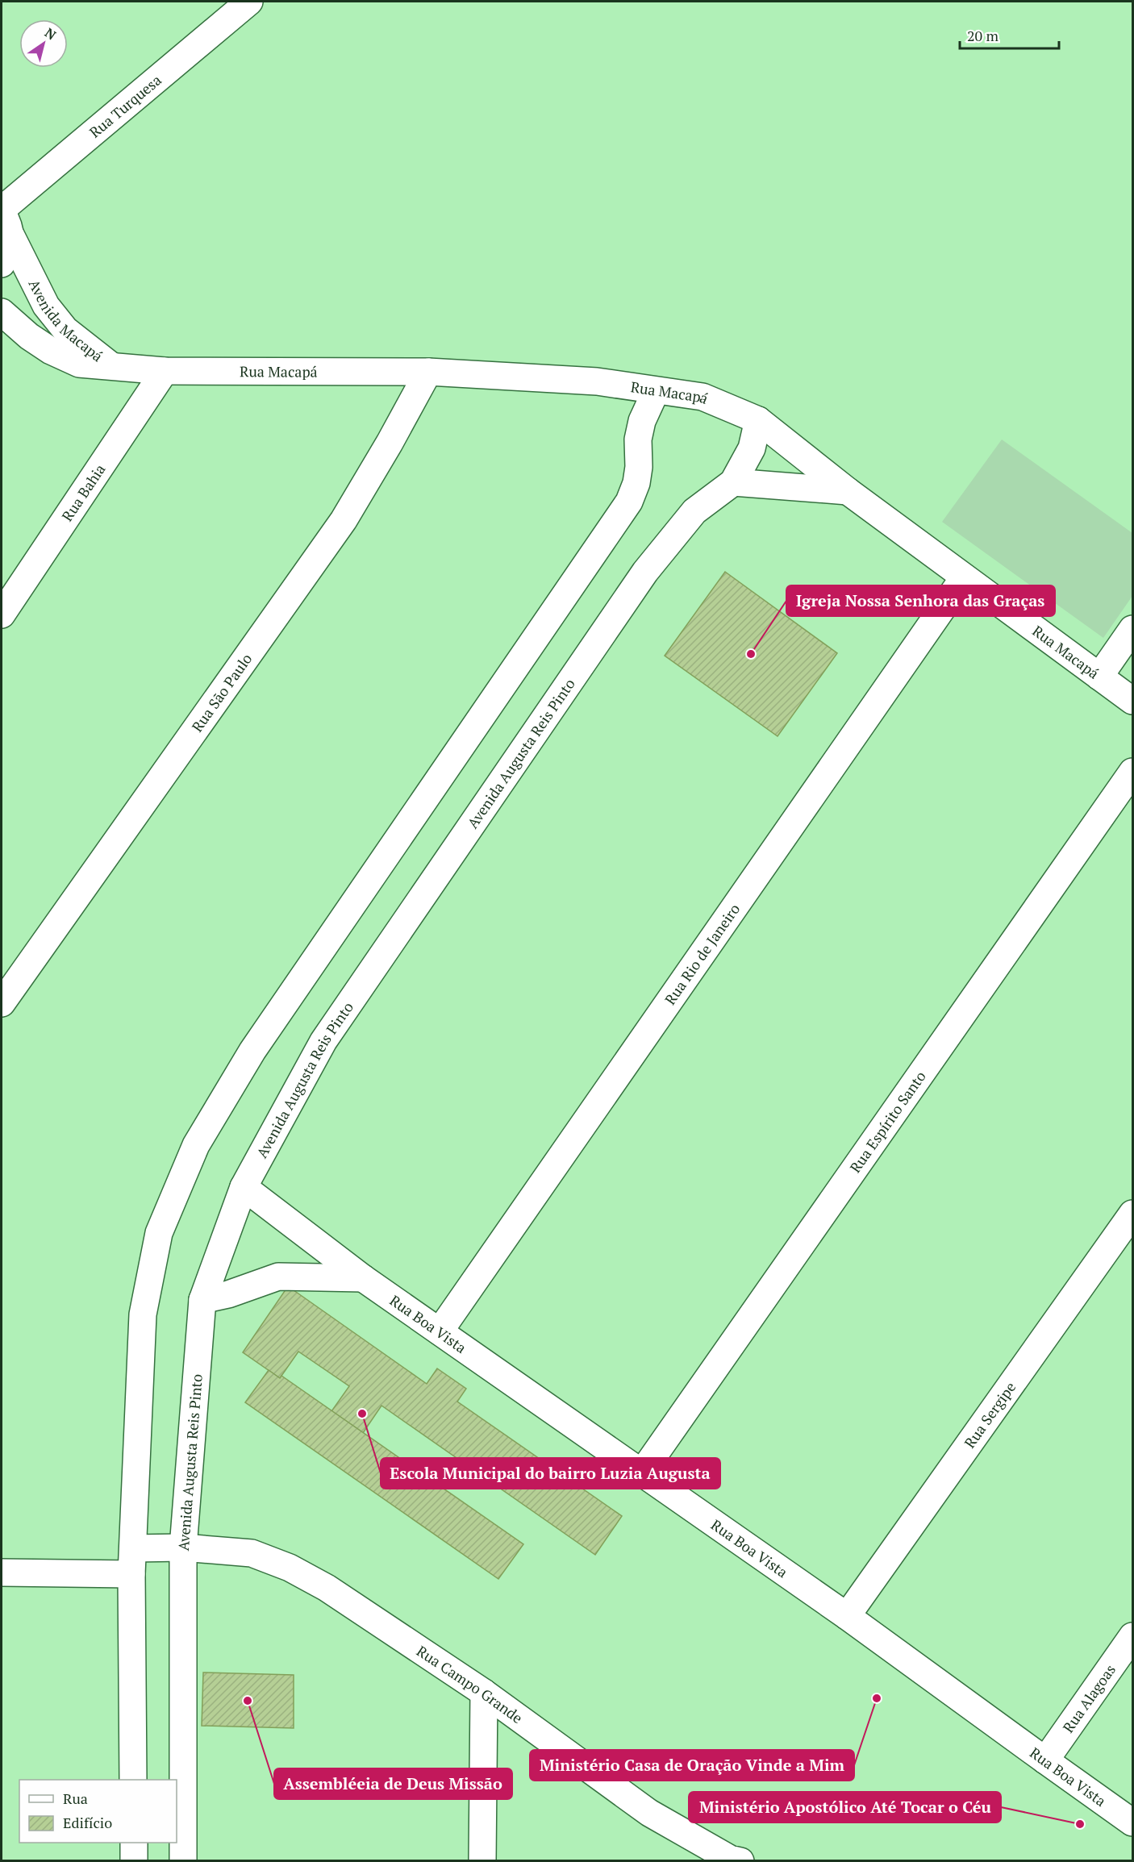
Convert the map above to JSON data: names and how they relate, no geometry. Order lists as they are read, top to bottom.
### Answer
{
  "streets": {
    "street": [
      "Rua Turquesa",
      "Avenida Macapá",
      "Rua Macapá",
      "Rua Bahia",
      "Rua São Paulo",
      "Avenida Augusta Reis Pinto",
      "Rua Rio de Janeiro",
      "Rua Espírito Santo",
      "Rua Boa Vista",
      "Rua Sergipe",
      "Rua Campo Grande",
      "Rua Alagoas"
    ]
  },
  "crossings": [
    ["Rua Turquesa", "Avenida Macapá"],
    ["Avenida Macapá", "Rua Macapá"],
    ["Rua Macapá", "Rua Bahia"],
    ["Rua Macapá", "Rua São Paulo"],
    ["Rua Macapá", "Avenida Augusta Reis Pinto"],
    ["Rua Macapá", "Rua Rio de Janeiro"],
    ["Avenida Augusta Reis Pinto", "Rua Boa Vista"],
    ["Avenida Augusta Reis Pinto", "Rua Campo Grande"],
    ["Rua Rio de Janeiro", "Rua Boa Vista"],
    ["Rua Espírito Santo", "Rua Boa Vista"],
    ["Rua Boa Vista", "Rua Sergipe"],
    ["Rua Boa Vista", "Rua Alagoas"]
  ],
  "places": [
    "Igreja Nossa Senhora das Graças",
    "Escola Municipal do bairro Luzia Augusta",
    "Ministério Casa de Oração Vinde a Mim",
    "Assembléeia de Deus Missão",
    "Ministério Apostólico Até Tocar o Céu"
  ],
  "legend": ["Rua", "Edifício"],
  "scale_bar": "20 m",
  "north": "top right"
}
